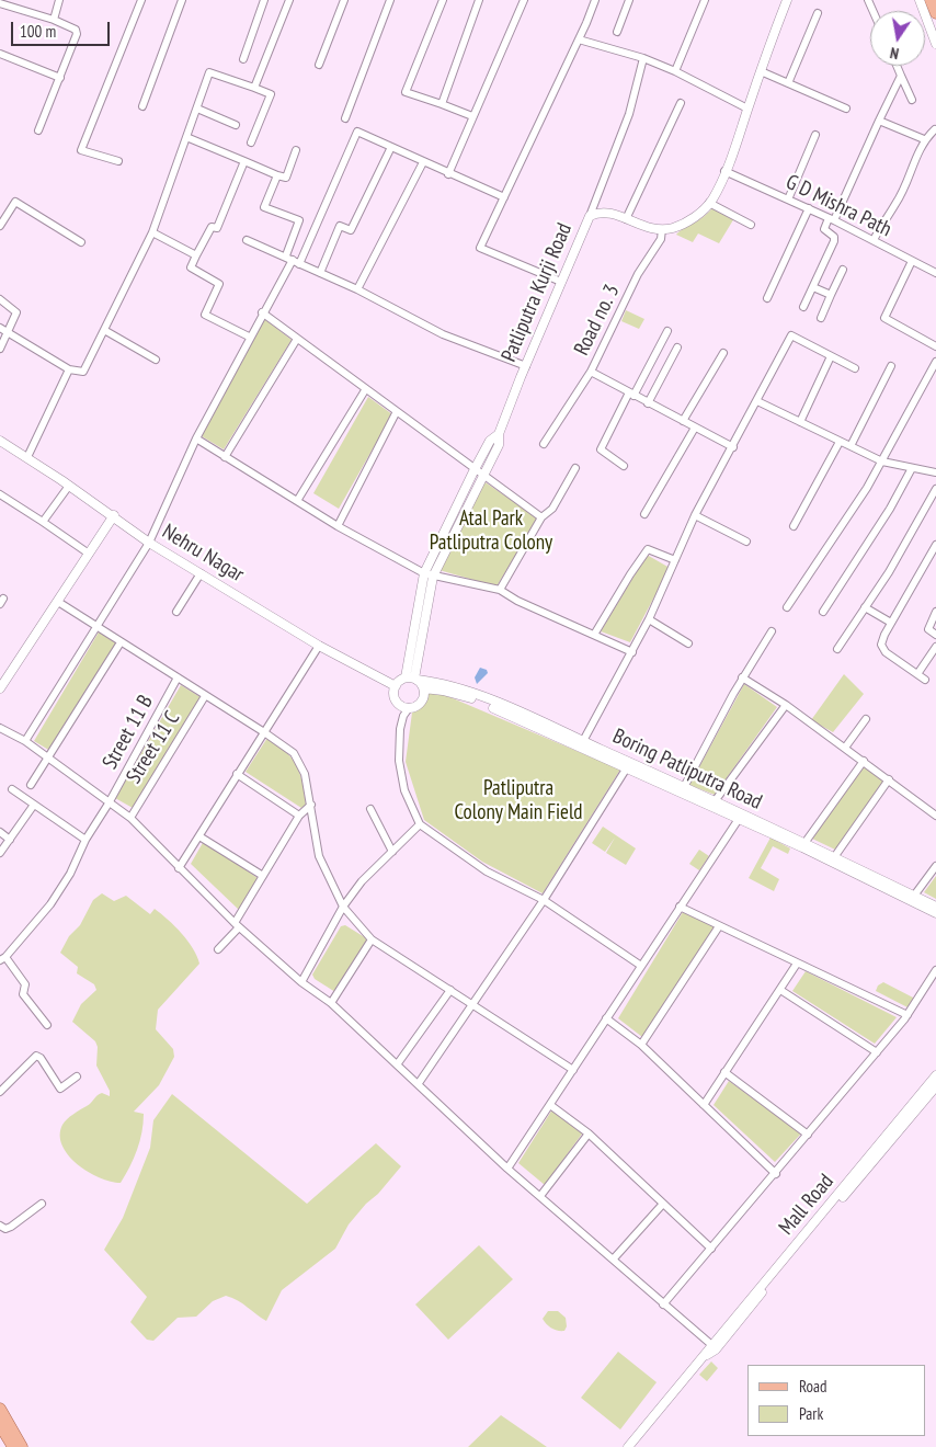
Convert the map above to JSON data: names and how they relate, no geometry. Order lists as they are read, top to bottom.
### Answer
{
  "streets": {
    "street": [
      "G D Mishra Path",
      "Patliputra Kurji Road",
      "Road no. 3",
      "Nehru Nagar",
      "Street 11 B",
      "Street 11 C",
      "Boring Patliputra Road",
      "Mall Road"
    ]
  },
  "crossings": [
    ["G D Mishra Path", "Patliputra Kurji Road"],
    ["Patliputra Kurji Road", "Road no. 3"],
    ["Patliputra Kurji Road", "Nehru Nagar"],
    ["Patliputra Kurji Road", "Boring Patliputra Road"],
    ["Nehru Nagar", "Boring Patliputra Road"]
  ],
  "parks": ["Atal Park Patliputra Colony", "Patliputra Colony Main Field"],
  "legend": ["Road", "Park"],
  "scale_bar": "100 m",
  "north": "bottom"
}
